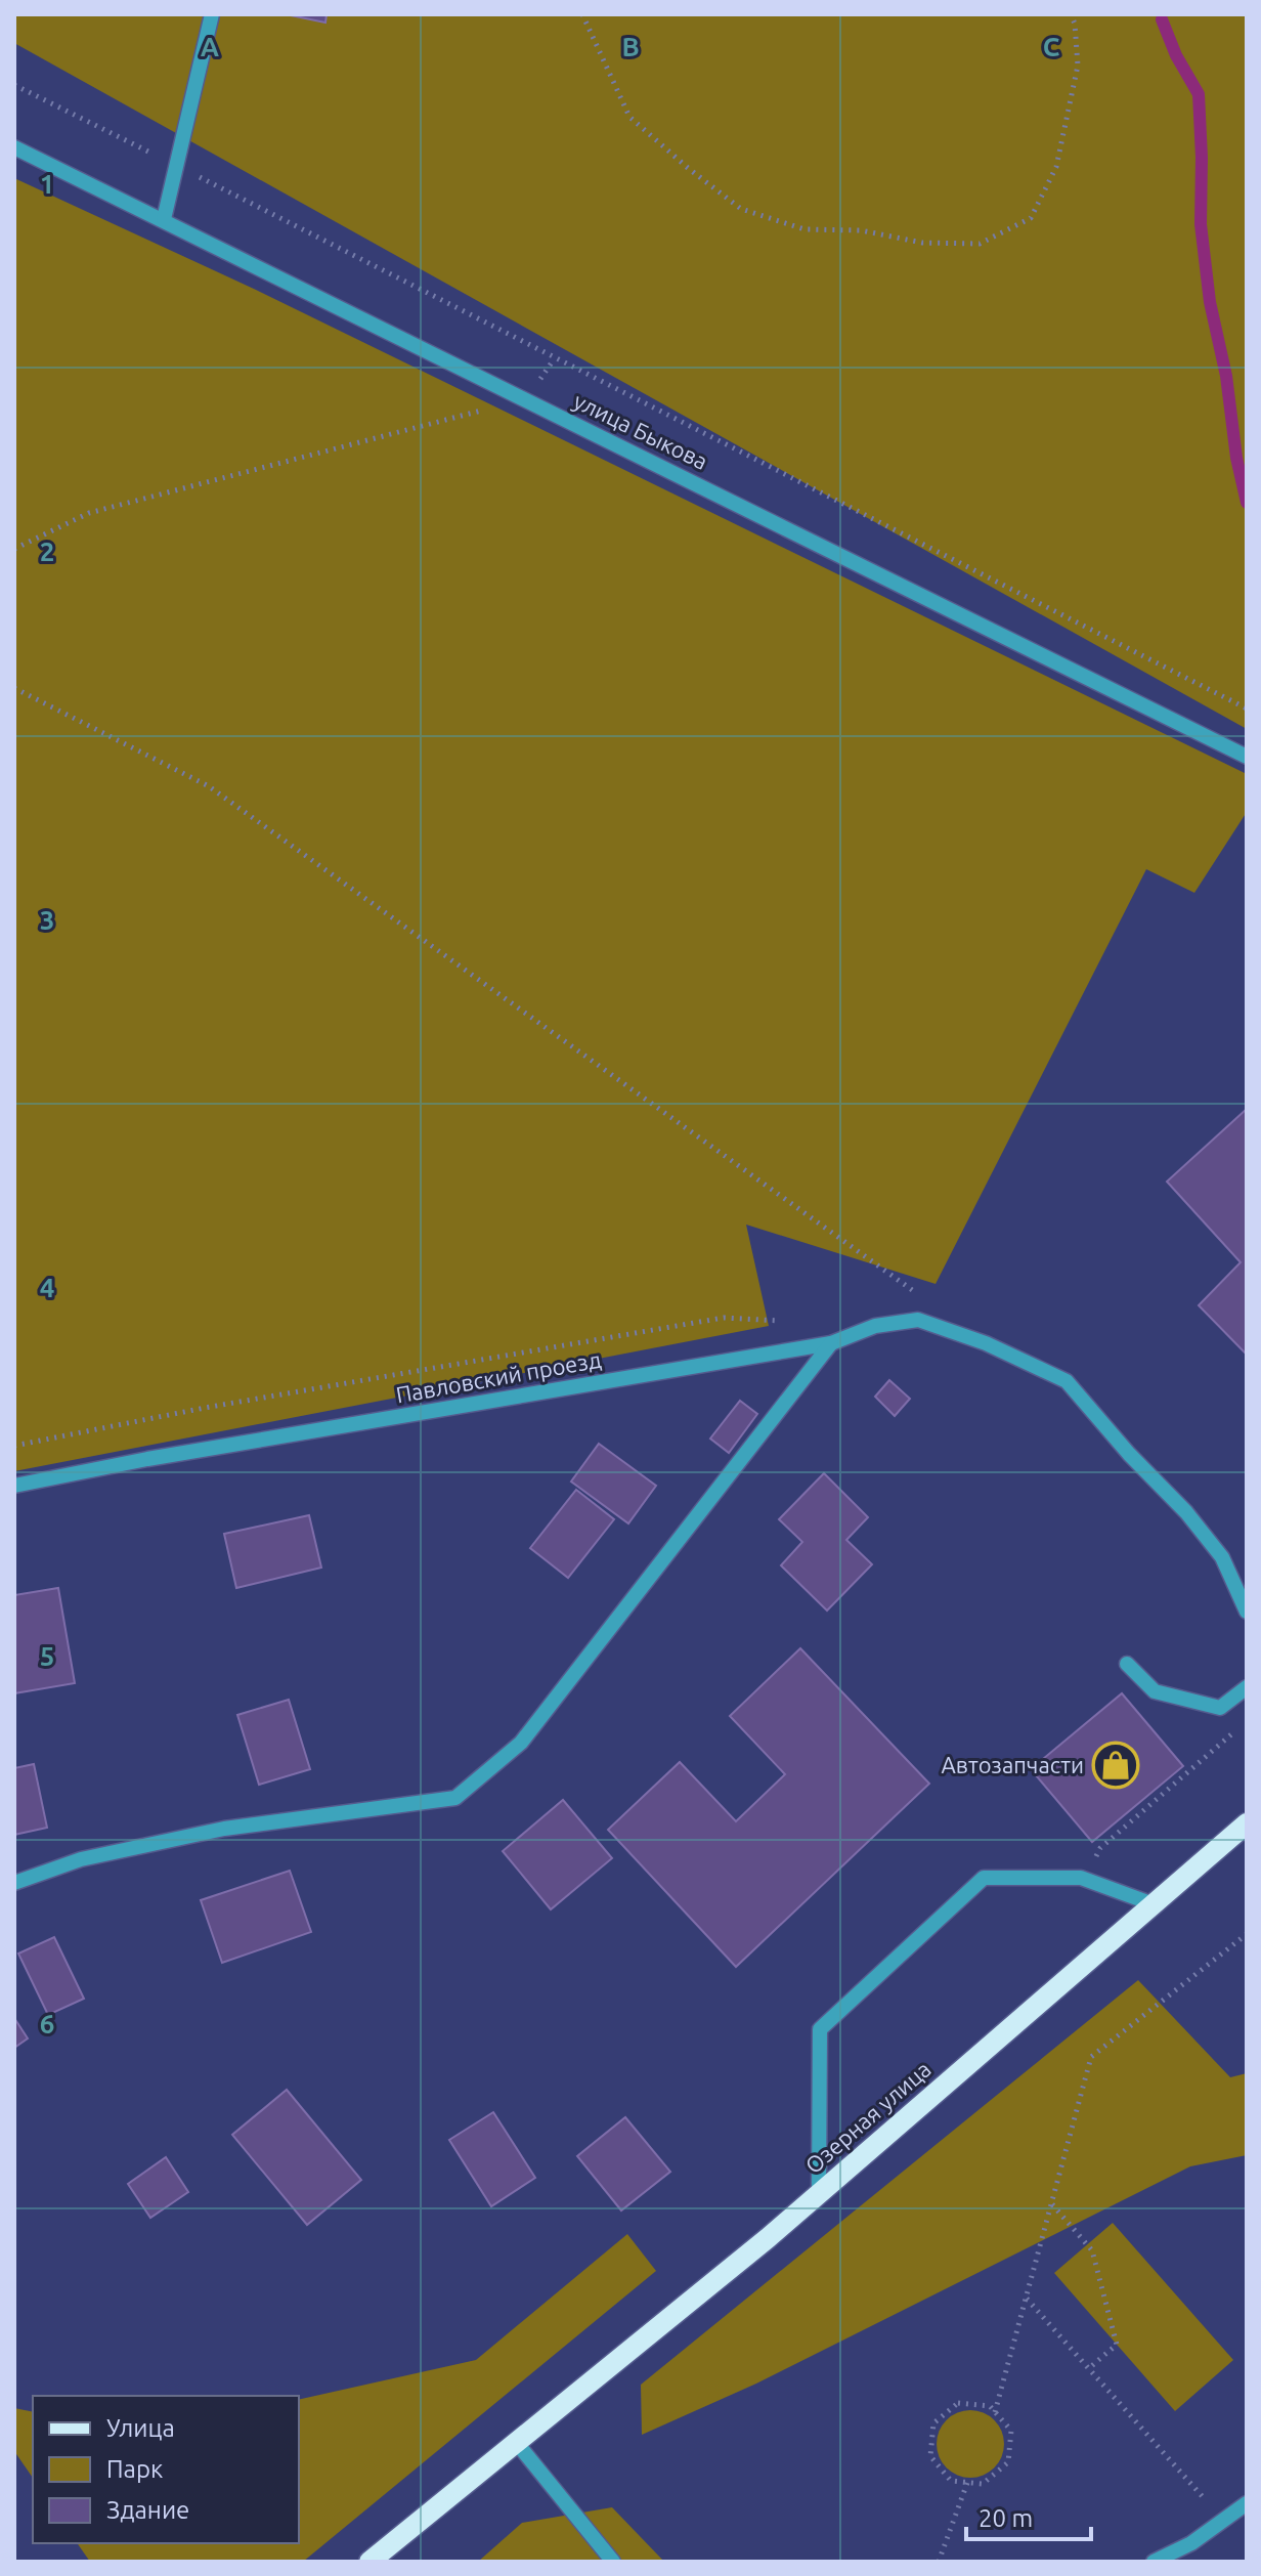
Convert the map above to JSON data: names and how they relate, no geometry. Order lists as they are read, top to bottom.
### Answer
{
  "streets": {
    "main road": ["Озерная улица"],
    "street": ["улица Быкова", "Павловский проезд"]
  },
  "places": {
    "shop": ["Автозапчасти"]
  },
  "legend": ["Улица", "Парк", "Здание"],
  "scale_bar": "20 m",
  "grid": {
    "columns": ["A", "B", "C"],
    "rows": [
      "1",
      "2",
      "3",
      "4",
      "5",
      "6"
    ]
  }
}
